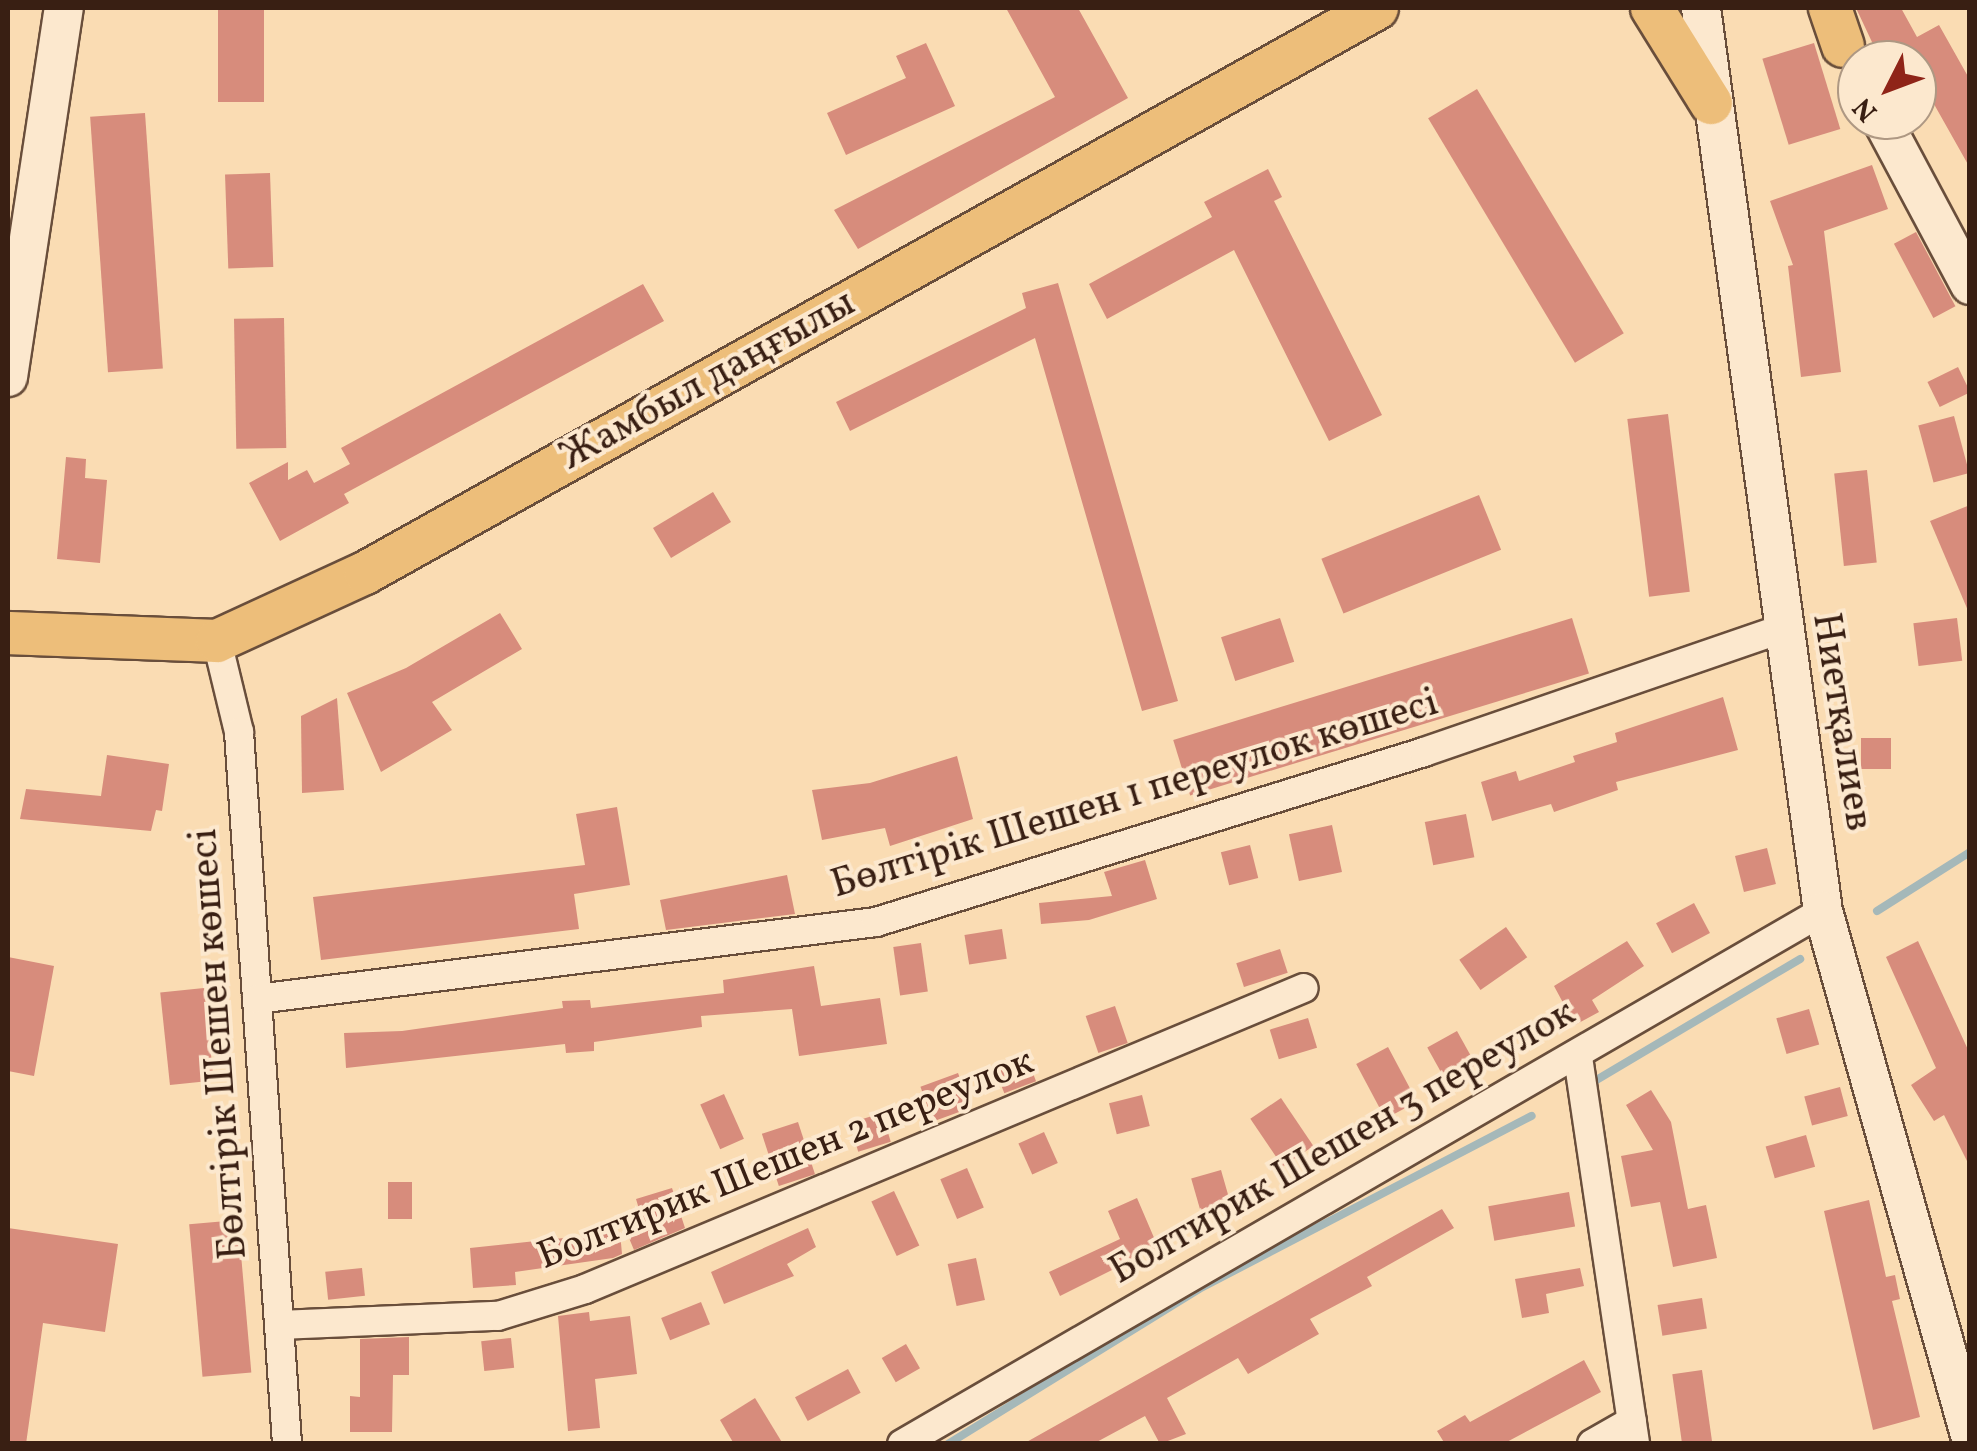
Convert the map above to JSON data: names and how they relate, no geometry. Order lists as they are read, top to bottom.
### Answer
{
  "streets": {
    "main road": ["Жамбыл даңғылы"],
    "street": [
      "Ниетқалиев",
      "Бөлтірік Шешен 1 переулок көшесі",
      "Бөлтірік Шешен көшесі",
      "Болтирик Шешен 3 переулок",
      "Болтирик Шешен 2 переулок"
    ]
  },
  "crossings": [
    ["Жамбыл даңғылы", "Бөлтірік Шешен көшесі"],
    ["Ниетқалиев", "Бөлтірік Шешен 1 переулок көшесі"],
    ["Ниетқалиев", "Болтирик Шешен 3 переулок"],
    ["Бөлтірік Шешен 1 переулок көшесі", "Бөлтірік Шешен көшесі"],
    ["Бөлтірік Шешен көшесі", "Болтирик Шешен 2 переулок"]
  ],
  "north": "bottom left"
}
